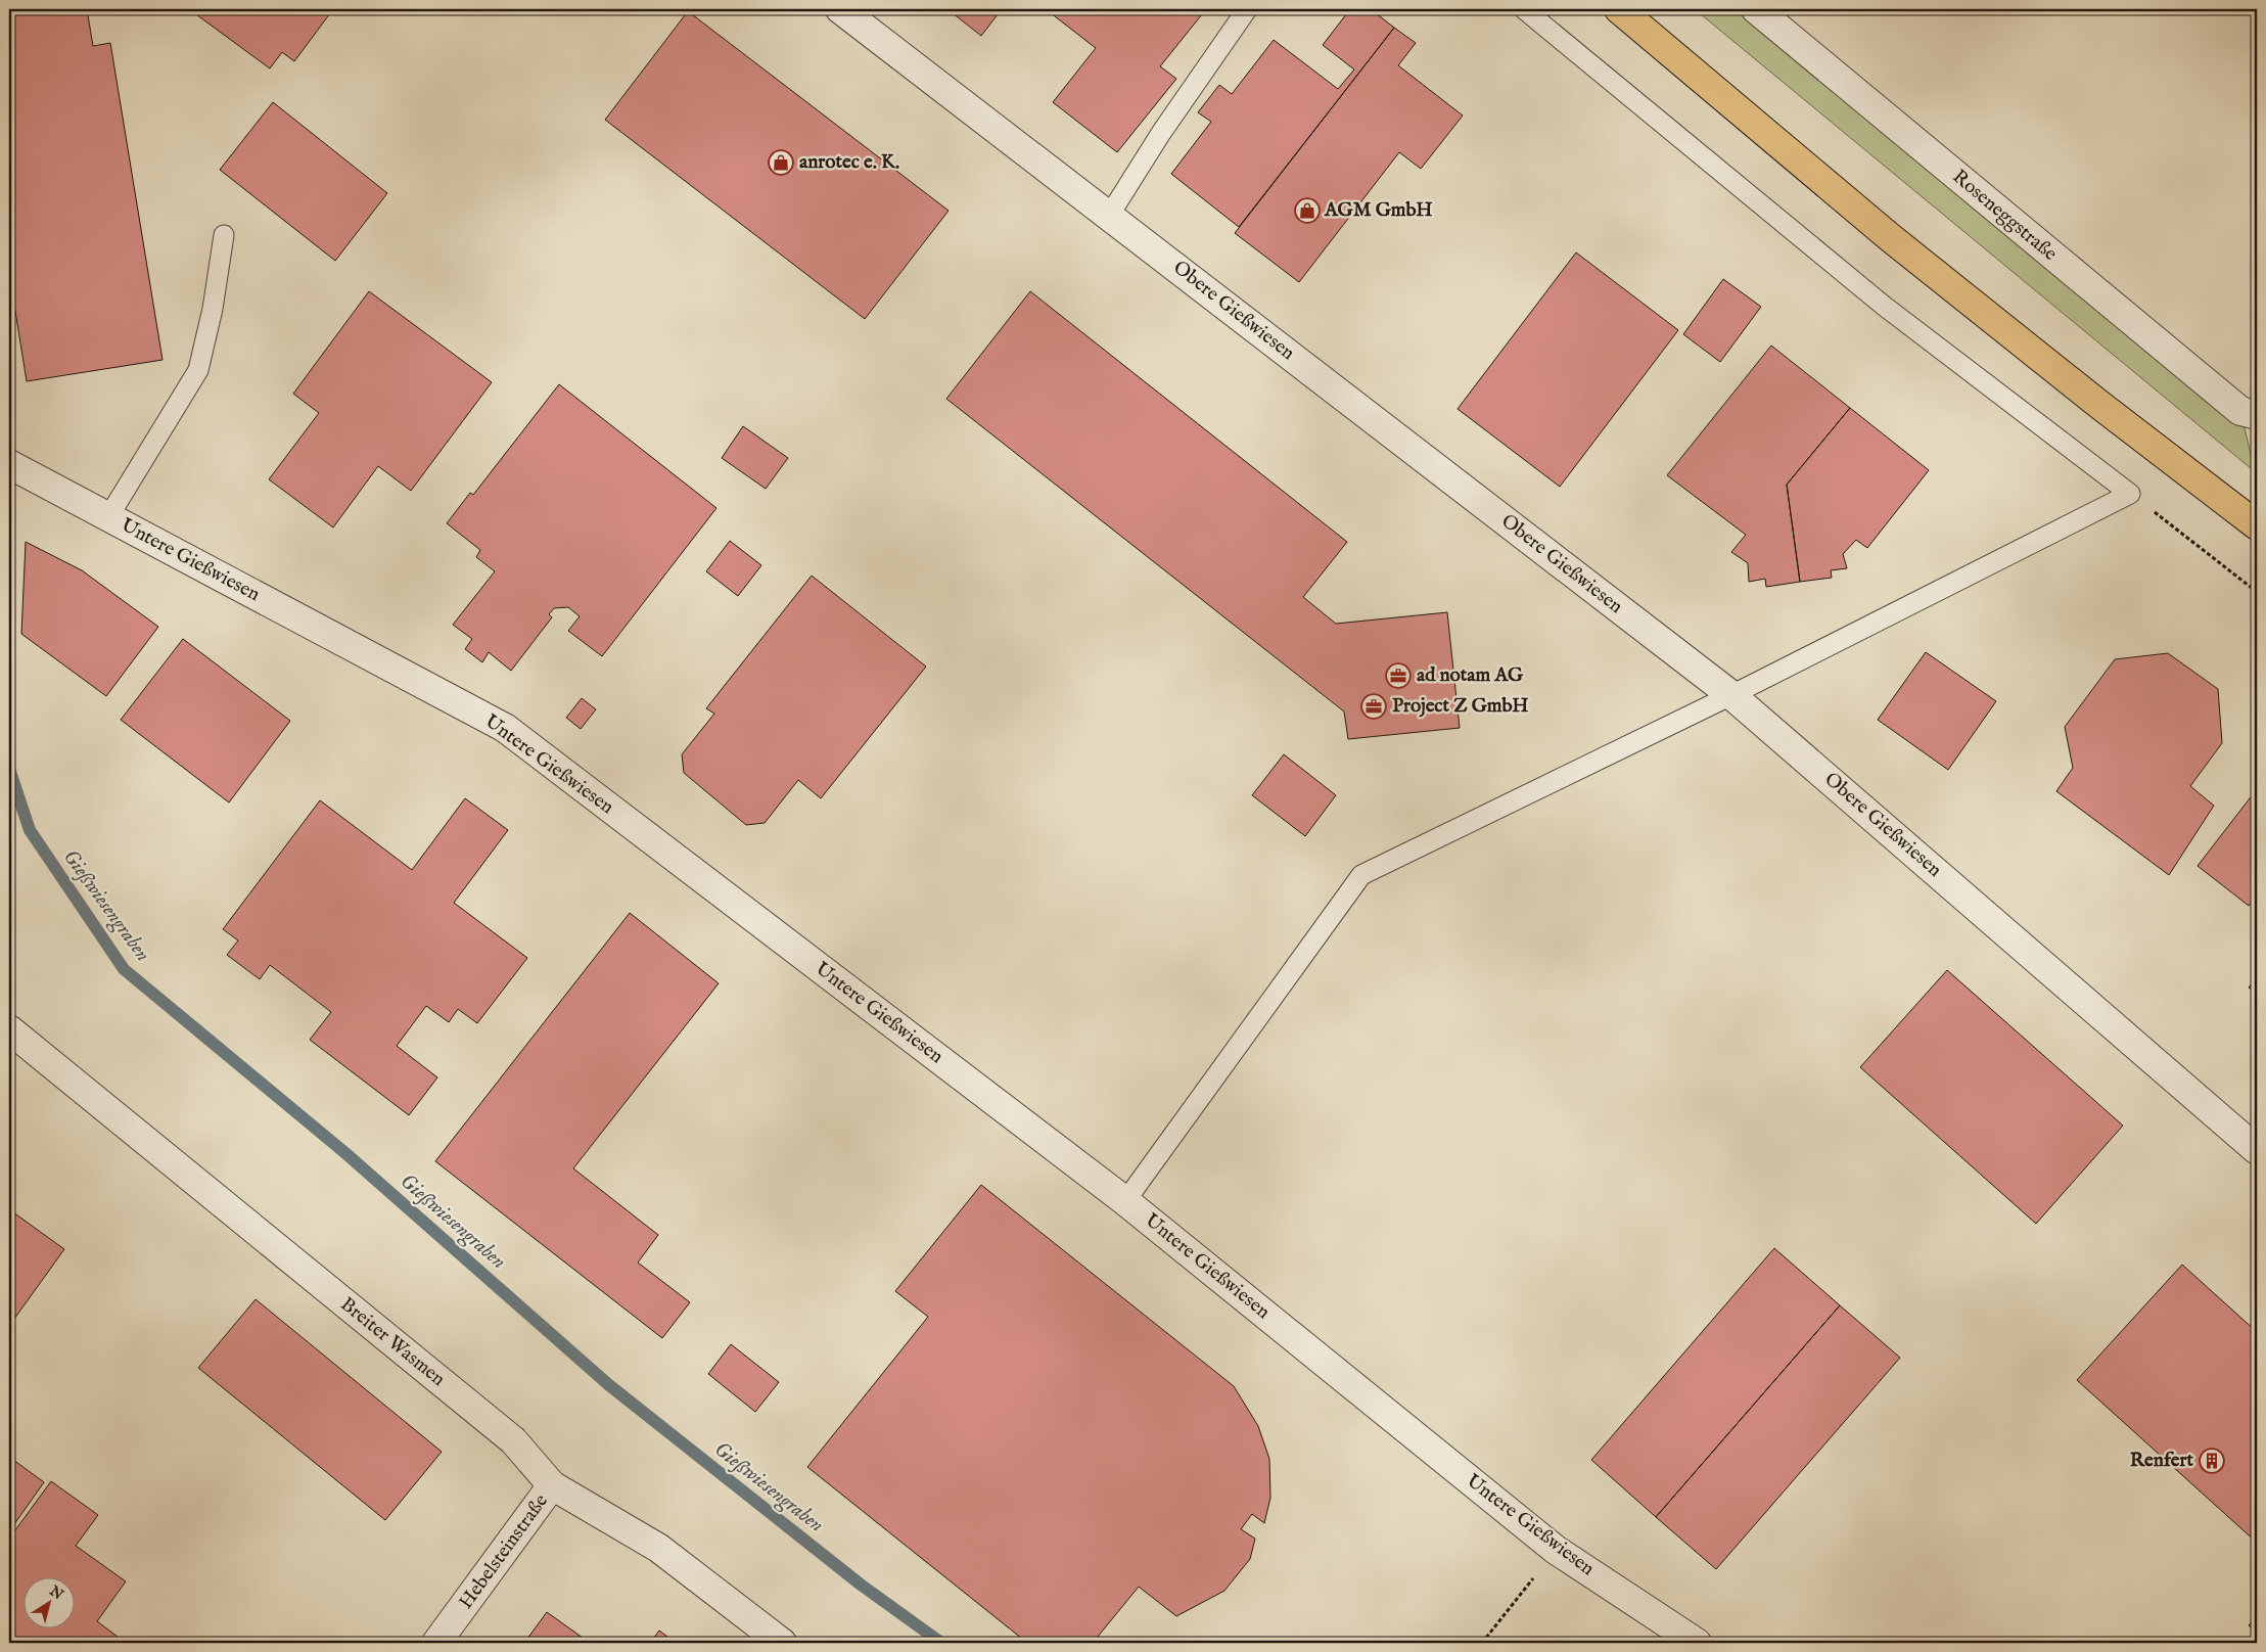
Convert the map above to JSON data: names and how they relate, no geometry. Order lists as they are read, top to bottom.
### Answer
{
  "streets": {
    "street": [
      "Roseneggstraße",
      "Obere Gießwiesen",
      "Untere Gießwiesen",
      "Breiter Wasmen",
      "Hebelsteinstraße"
    ]
  },
  "crossings": [
    ["Breiter Wasmen", "Hebelsteinstraße"]
  ],
  "water": ["Gießwiesengraben"],
  "places": {
    "shop": ["anrotec e. K.", "AGM GmbH"],
    "office": ["ad notam AG", "Project Z GmbH"],
    "building": ["Renfert"]
  },
  "north": "top right"
}
